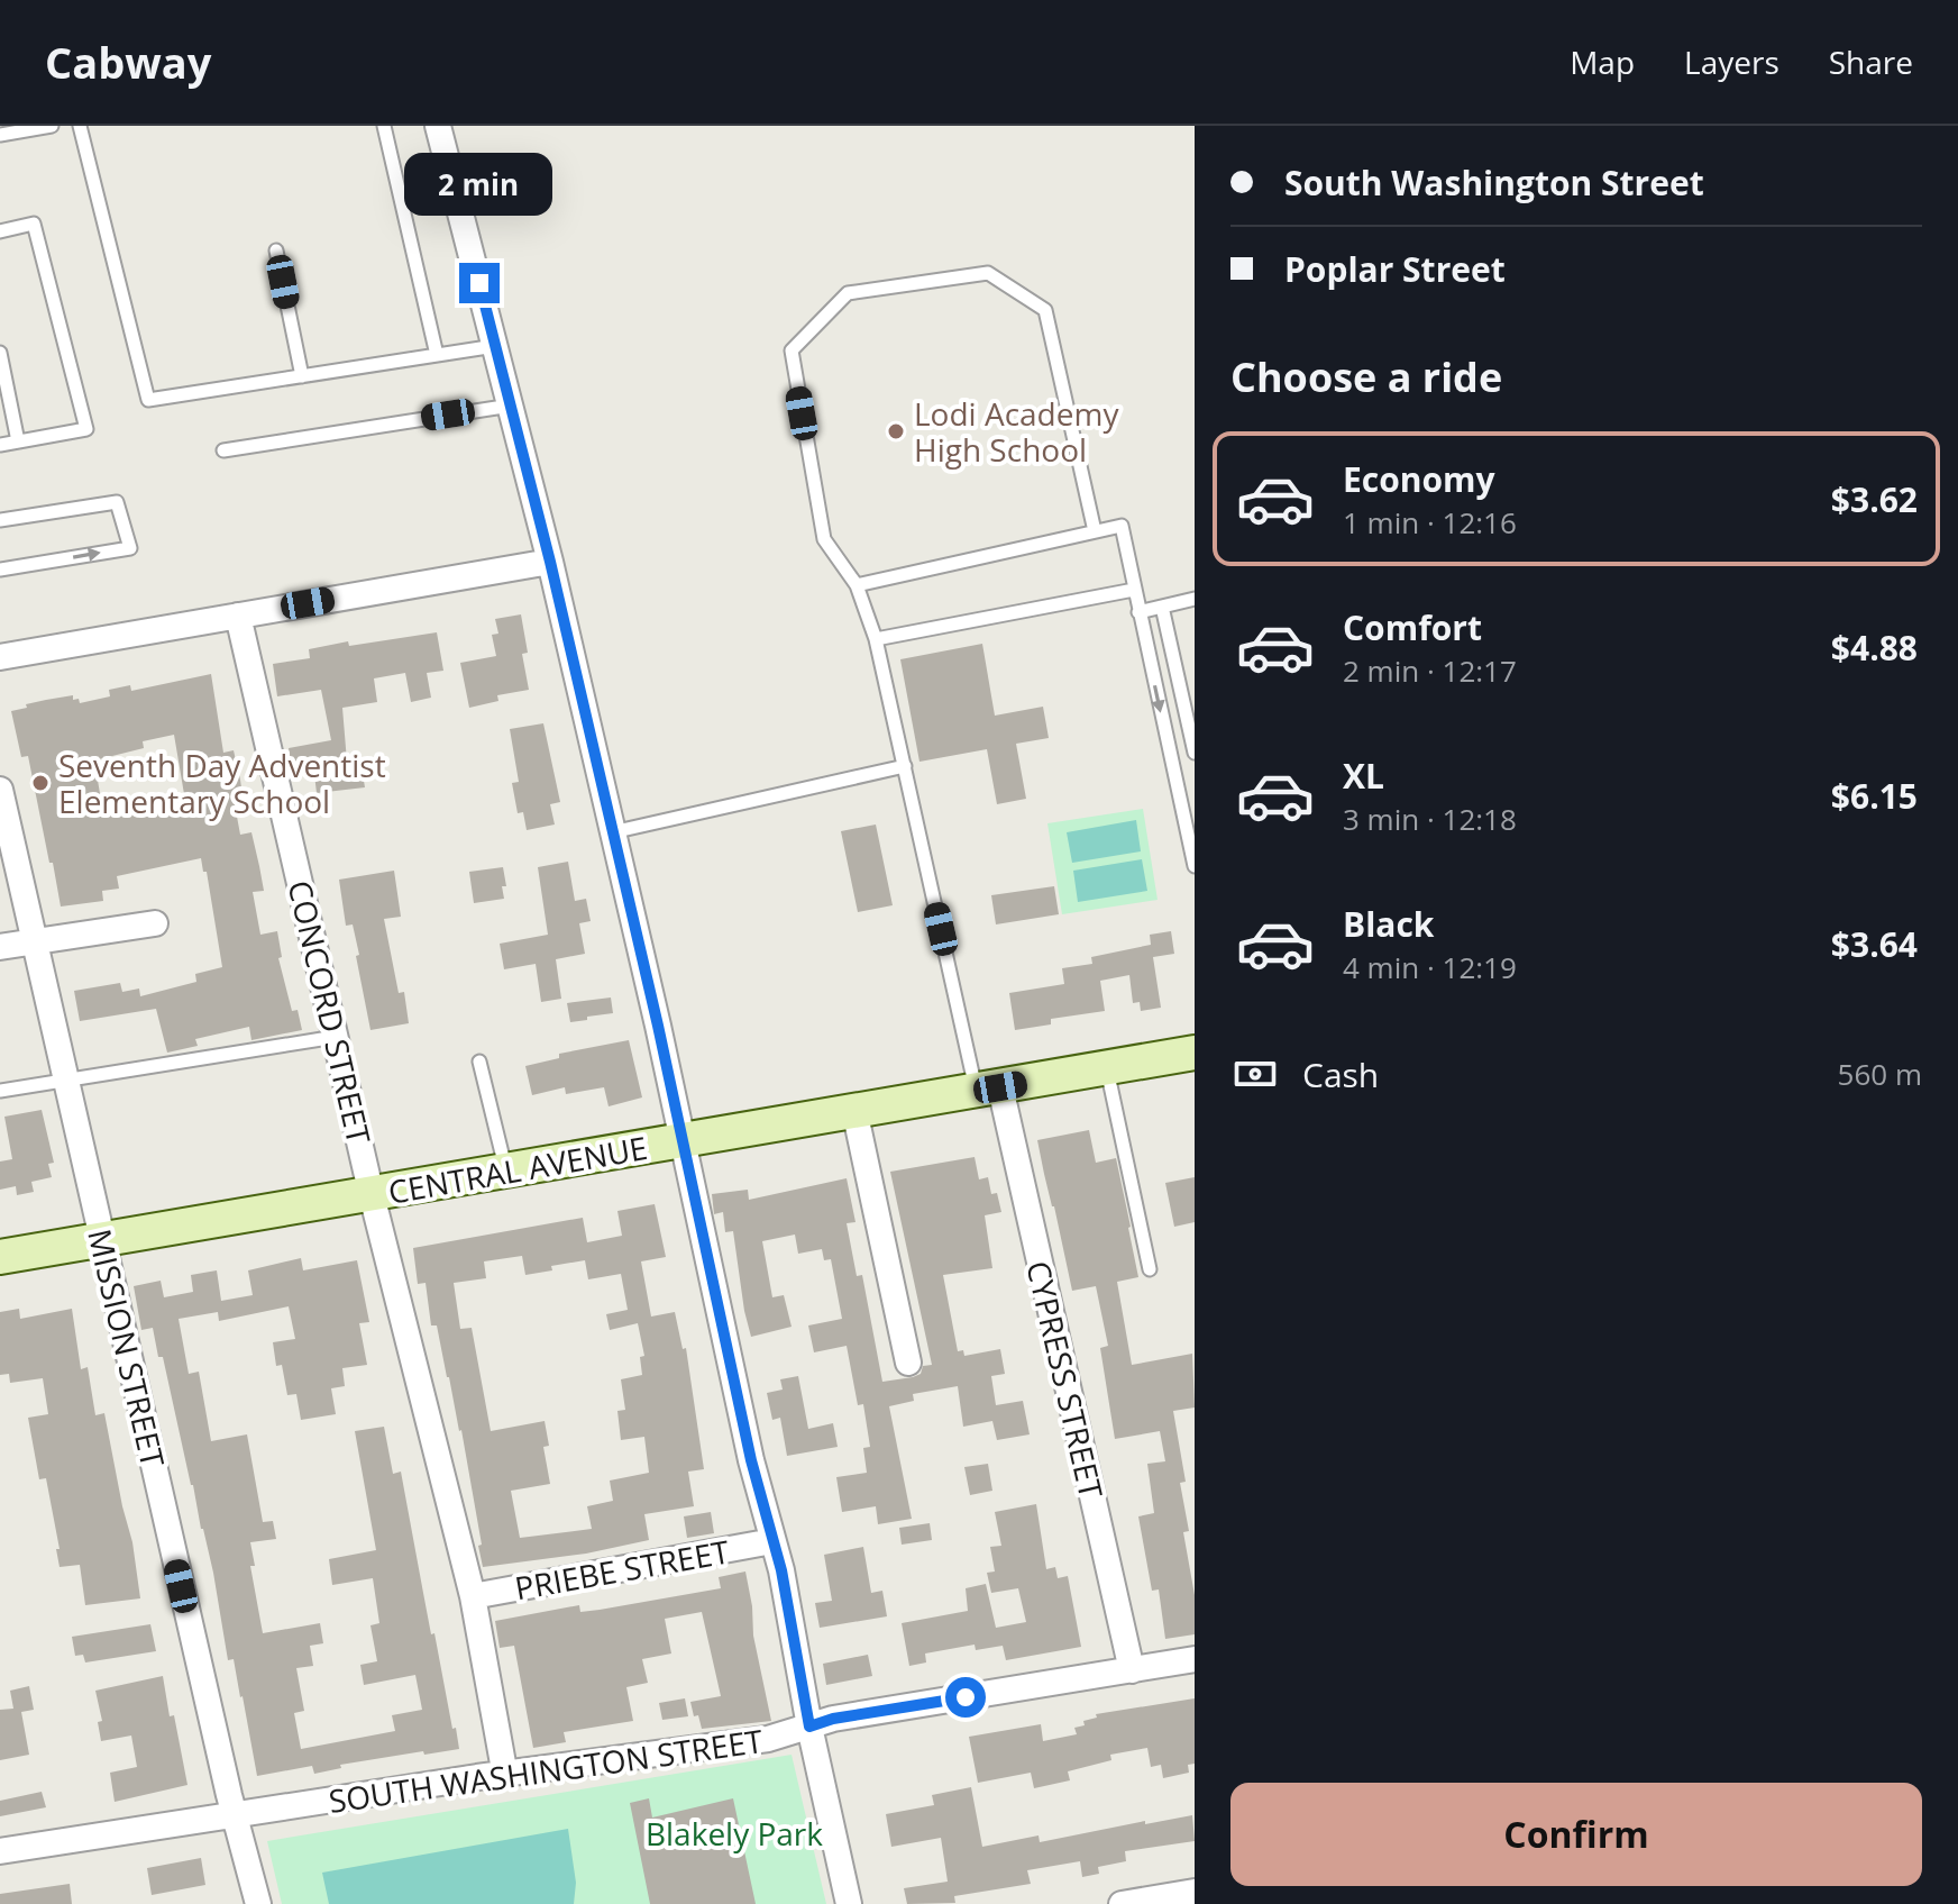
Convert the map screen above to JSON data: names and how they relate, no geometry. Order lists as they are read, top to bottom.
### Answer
{
  "streets": {
    "street": [
      "CONCORD STREET",
      "CENTRAL AVENUE",
      "MISSION STREET",
      "CYPRESS STREET",
      "PRIEBE STREET",
      "SOUTH WASHINGTON STREET"
    ]
  },
  "crossings": [
    ["CONCORD STREET", "CENTRAL AVENUE"],
    ["CONCORD STREET", "PRIEBE STREET"],
    ["CONCORD STREET", "SOUTH WASHINGTON STREET"],
    ["CENTRAL AVENUE", "MISSION STREET"],
    ["CENTRAL AVENUE", "CYPRESS STREET"],
    ["MISSION STREET", "SOUTH WASHINGTON STREET"],
    ["CYPRESS STREET", "SOUTH WASHINGTON STREET"]
  ],
  "parks": ["Blakely Park"],
  "places": ["Lodi Academy High School", "Seventh Day Adventist Elementary School"],
  "page": {
    "header": "Cabway",
    "nav": ["Map", "Layers", "Share"],
    "banner": ["South Washington Street", "Poplar Street"],
    "bubble": "2 min",
    "heading": "Choose a ride",
    "list": [
      {
        "name": "Economy",
        "note": "1 min · 12:16",
        "value": "$3.62"
      },
      {
        "name": "Comfort",
        "note": "2 min · 12:17",
        "value": "$4.88"
      },
      {
        "name": "XL",
        "note": "3 min · 12:18",
        "value": "$6.15"
      },
      {
        "name": "Black",
        "note": "4 min · 12:19",
        "value": "$3.64"
      }
    ],
    "pay": ["Cash", "560 m"],
    "buttons": "Confirm"
  }
}
